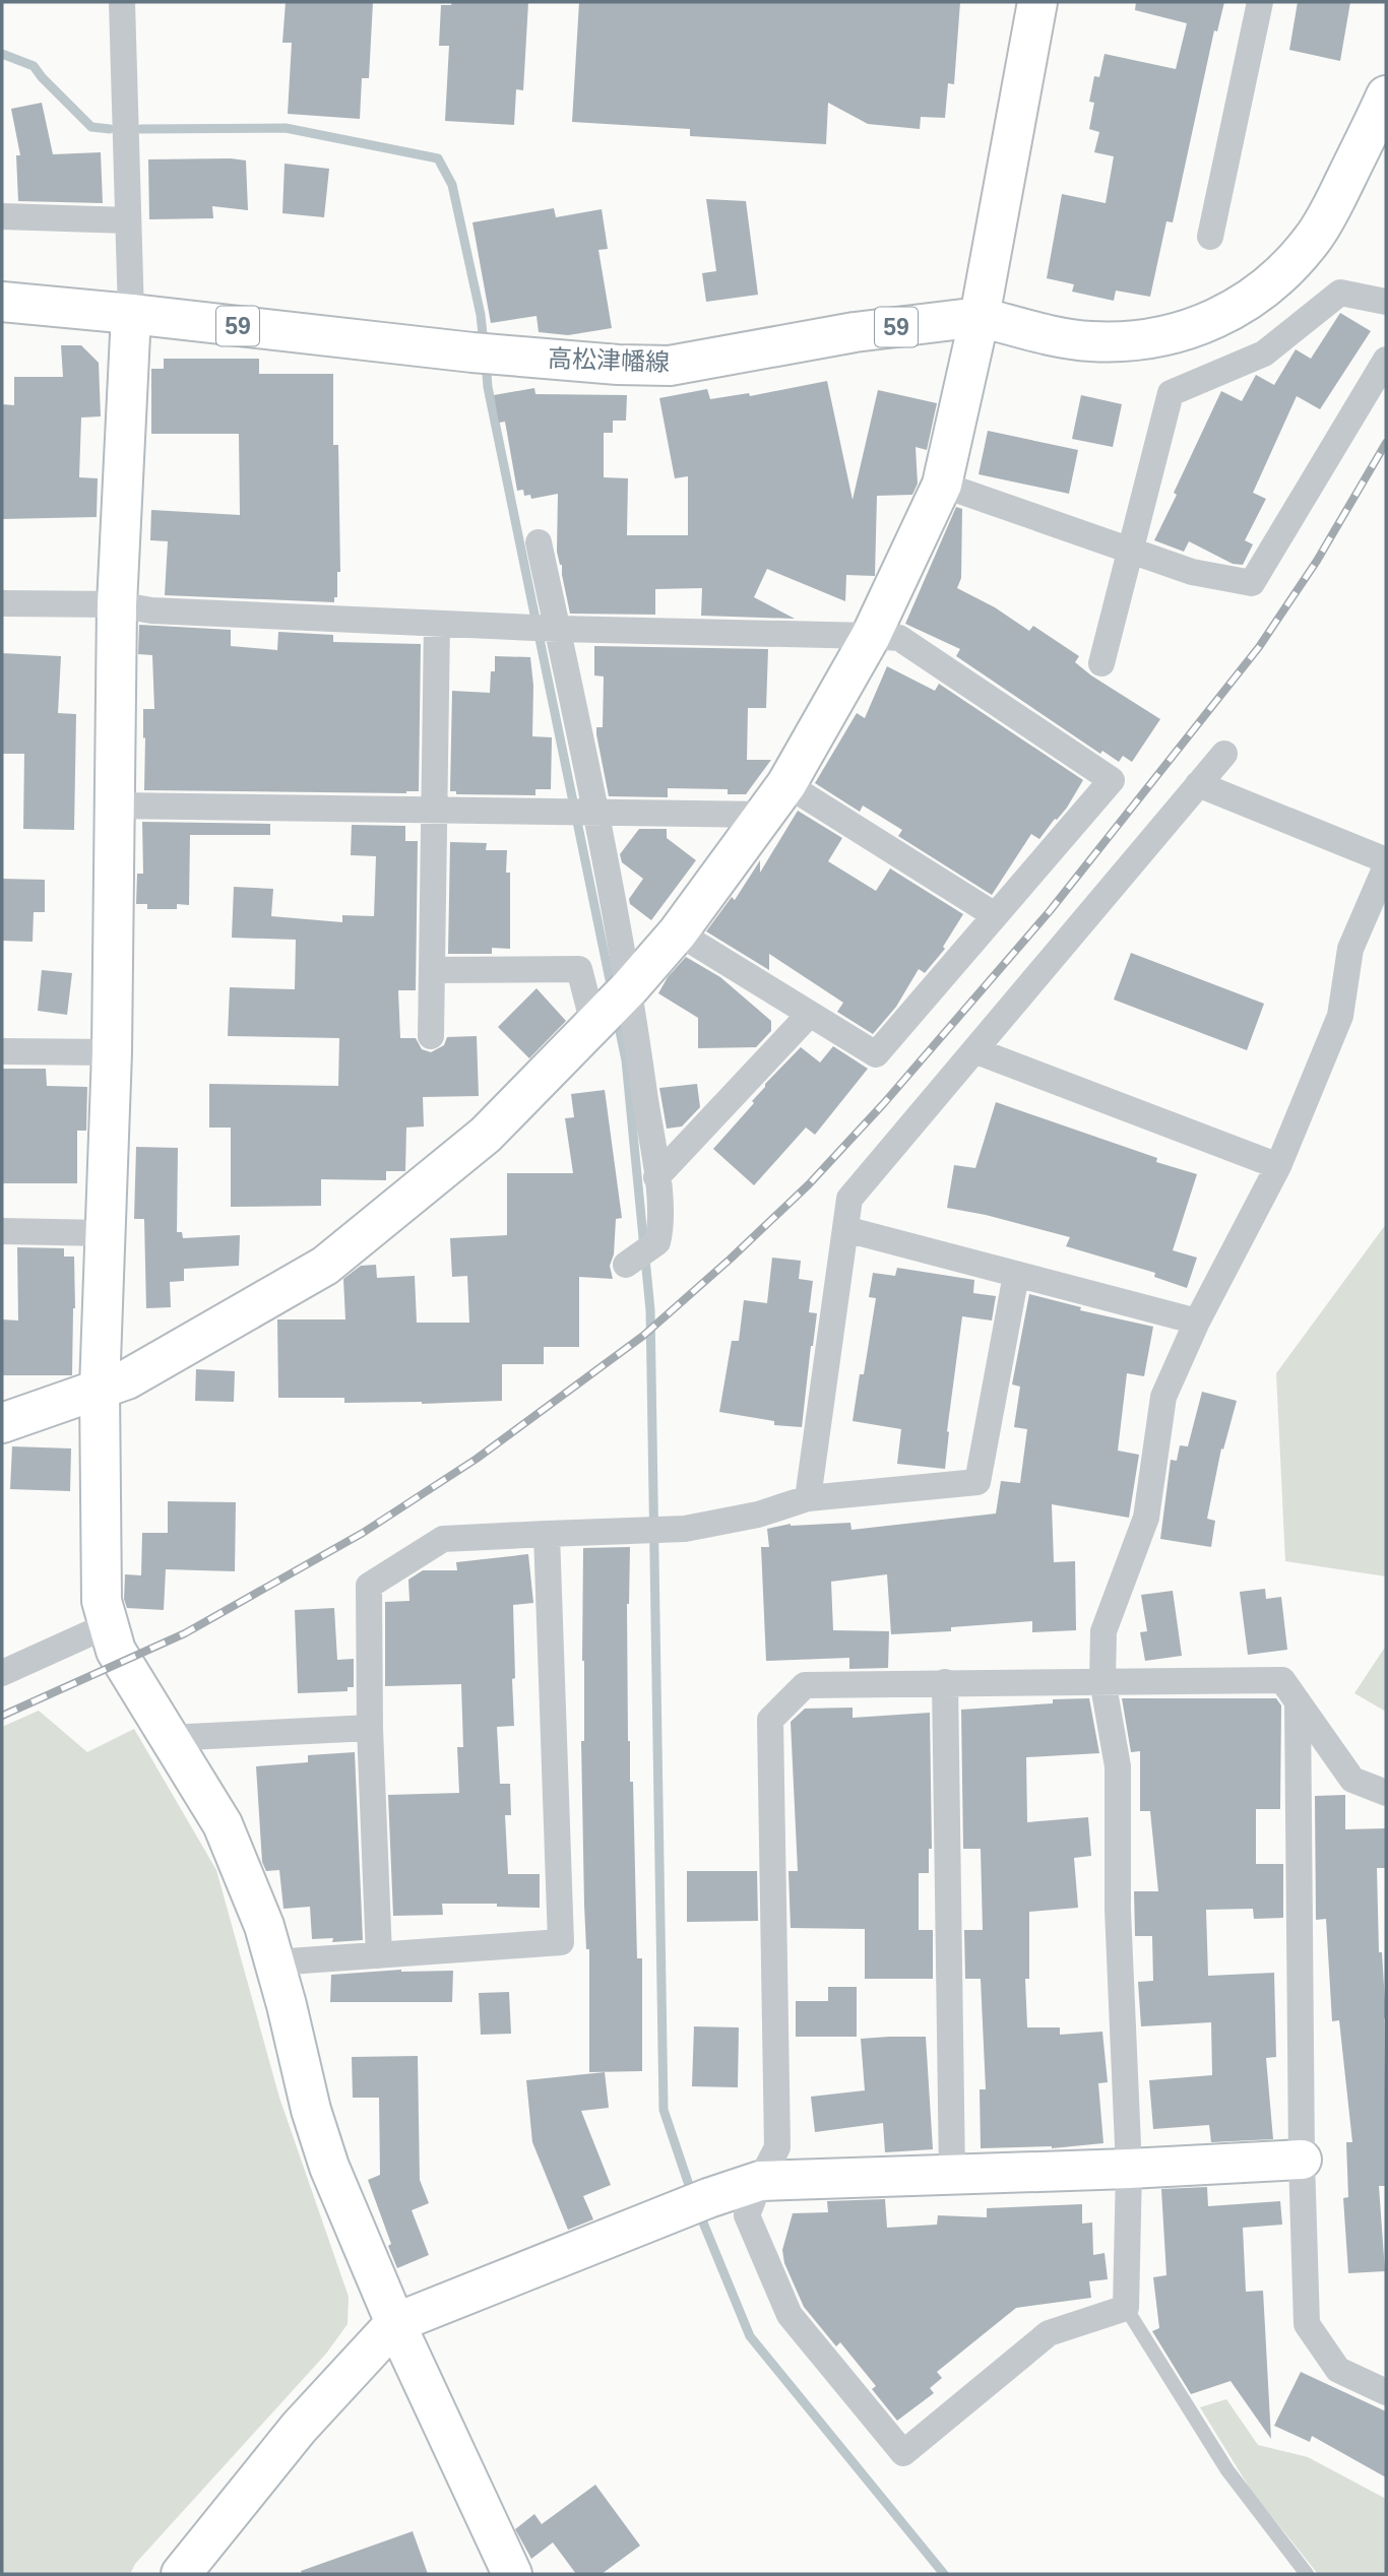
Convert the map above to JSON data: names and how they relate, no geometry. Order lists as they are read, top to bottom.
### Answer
{
  "streets": {
    "street": ["59", "高松津幡線"]
  }
}
